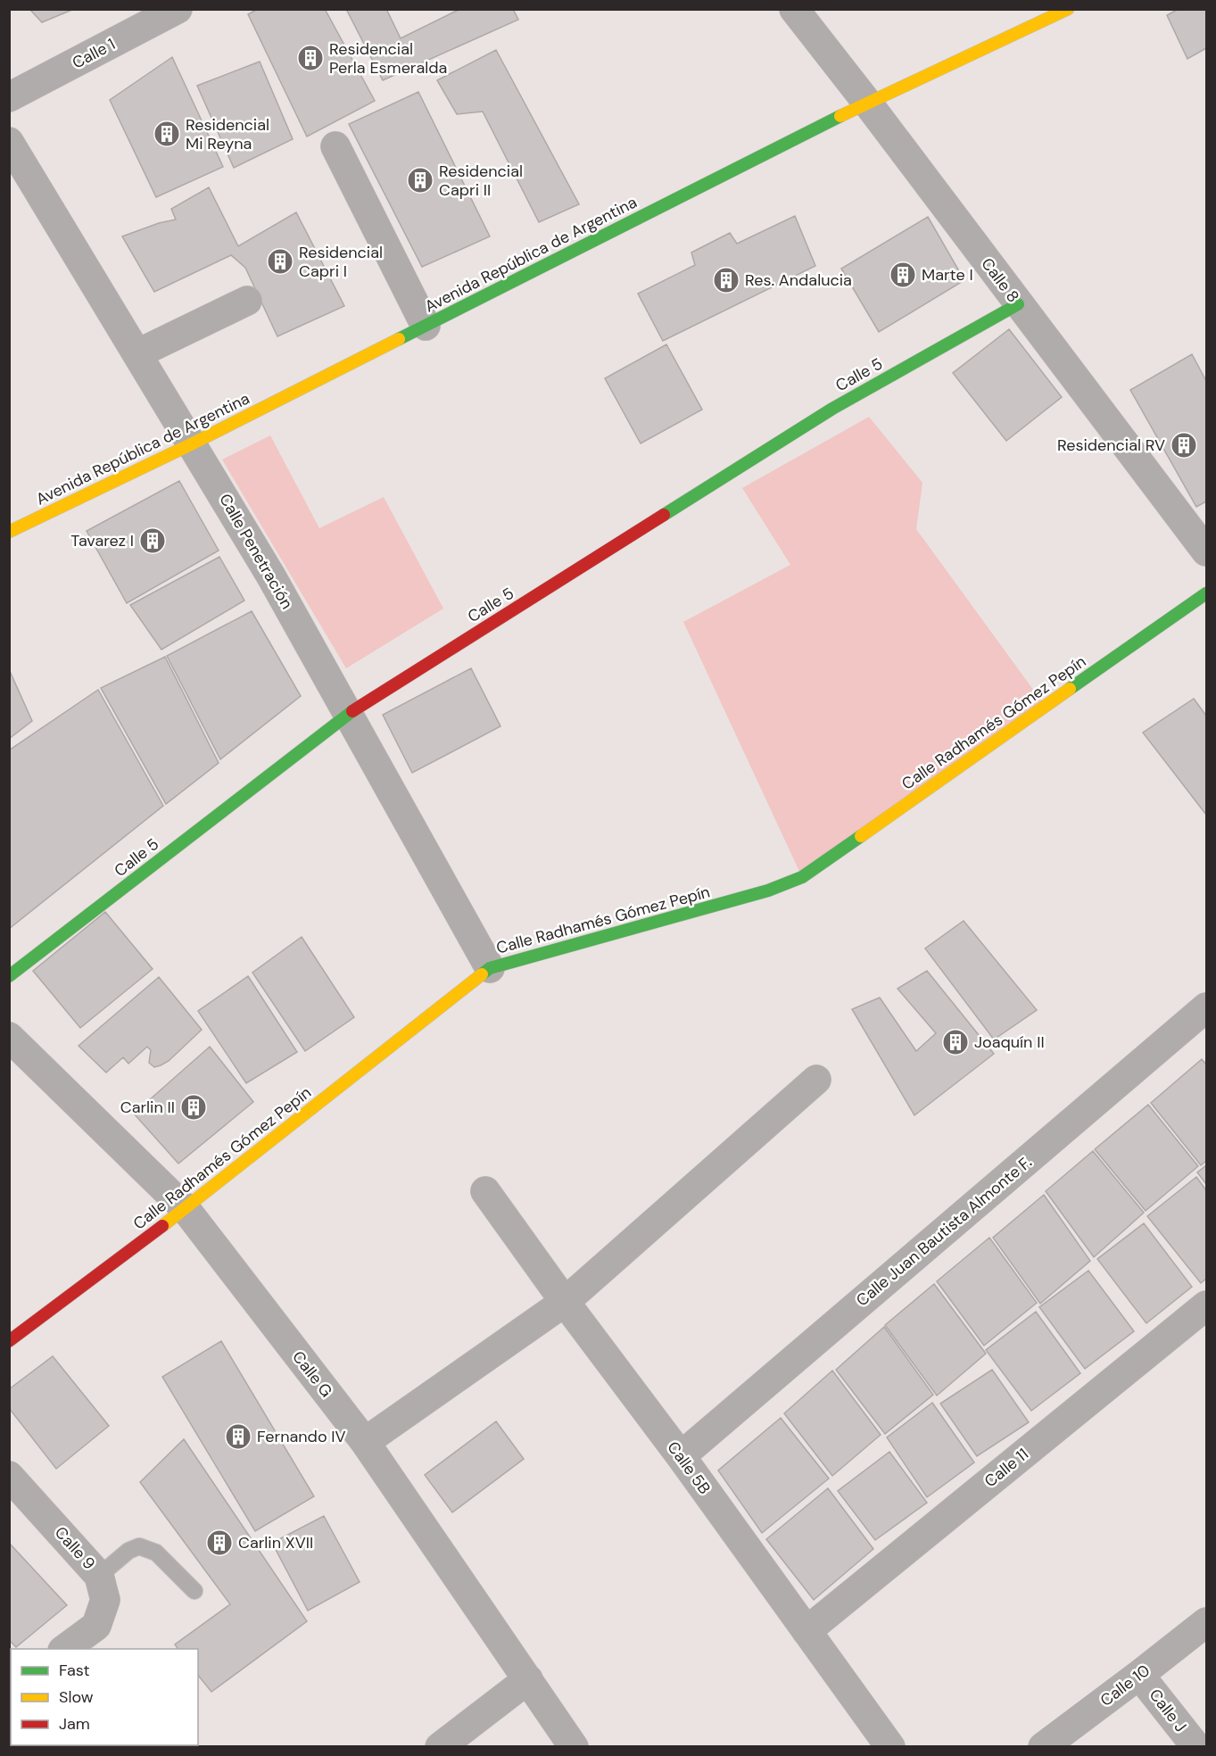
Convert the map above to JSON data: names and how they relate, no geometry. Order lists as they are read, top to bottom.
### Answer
{
  "streets": {
    "street": [
      "Calle 1",
      "Avenida República de Argentina",
      "Calle 8",
      "Calle 5",
      "Calle Penetración",
      "Calle Radhamés Gómez Pepín",
      "Calle Juan Bautista Almonte F.",
      "Calle G",
      "Calle 5B",
      "Calle 11",
      "Calle 9",
      "Calle 10",
      "Calle J"
    ]
  },
  "crossings": [
    ["Avenida República de Argentina", "Calle 8"],
    ["Avenida República de Argentina", "Calle Penetración"],
    ["Calle 8", "Calle 5"],
    ["Calle 5", "Calle Penetración"],
    ["Calle Penetración", "Calle Radhamés Gómez Pepín"],
    ["Calle Radhamés Gómez Pepín", "Calle G"],
    ["Calle Juan Bautista Almonte F.", "Calle 5B"],
    ["Calle 5B", "Calle 11"],
    ["Calle 10", "Calle J"]
  ],
  "places": {
    "building": [
      "Residencial Perla Esmeralda",
      "Residencial Mi Reyna",
      "Residencial Capri II",
      "Residencial Capri I",
      "Marte I",
      "Res. Andalucia",
      "Residencial RV",
      "Tavarez I",
      "Joaquín II",
      "Carlin II",
      "Fernando IV",
      "Carlin XVII"
    ]
  },
  "legend": ["Fast", "Slow", "Jam"]
}
